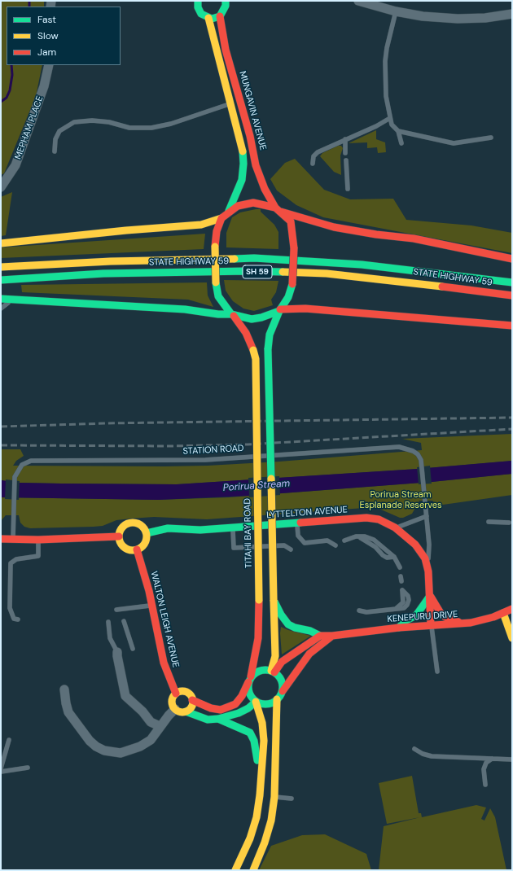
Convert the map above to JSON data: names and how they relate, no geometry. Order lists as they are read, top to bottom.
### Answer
{
  "streets": {
    "main road": [
      "MUNGAVIN AVENUE",
      "STATE HIGHWAY 59",
      "SH 59",
      "LYTTELTON AVENUE",
      "TITAHI BAY ROAD",
      "KENEPURU DRIVE",
      "WALTON LEIGH AVENUE"
    ],
    "street": ["MEPHAM PLACE"],
    "lane": ["STATION ROAD"]
  },
  "crossings": [
    ["MUNGAVIN AVENUE", "TITAHI BAY ROAD"],
    ["STATION ROAD", "LYTTELTON AVENUE"],
    ["LYTTELTON AVENUE", "KENEPURU DRIVE"],
    ["LYTTELTON AVENUE", "WALTON LEIGH AVENUE"]
  ],
  "water": ["Porirua Stream"],
  "parks": ["Porirua Stream Esplanade Reserves"],
  "legend": ["Fast", "Slow", "Jam"]
}
